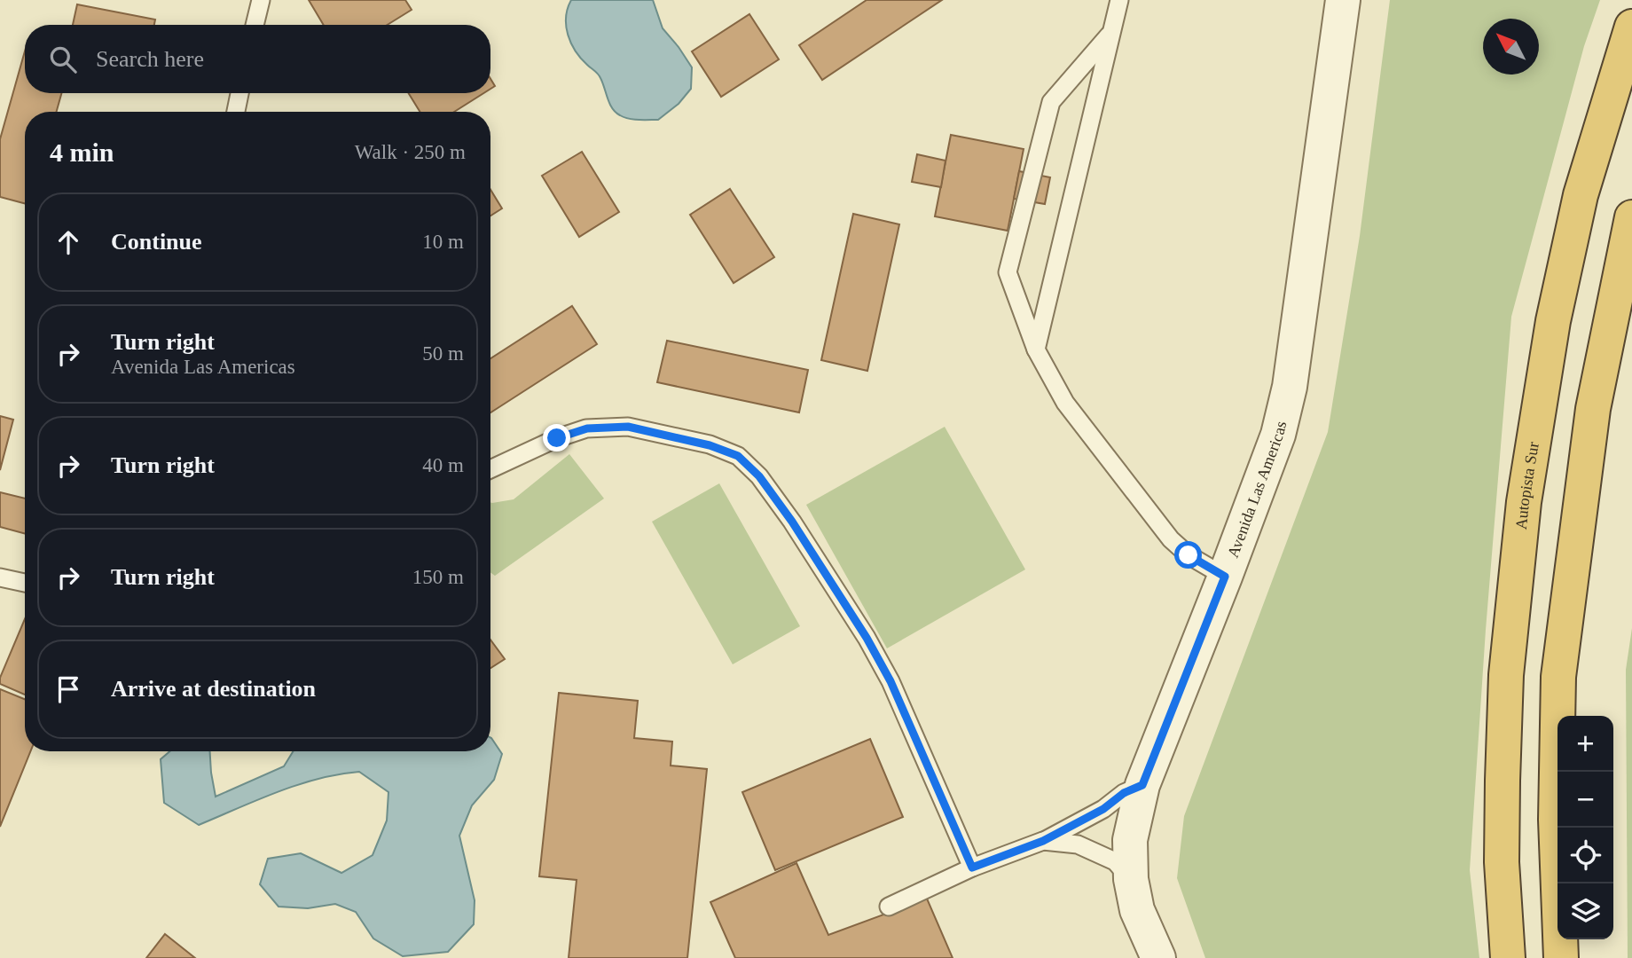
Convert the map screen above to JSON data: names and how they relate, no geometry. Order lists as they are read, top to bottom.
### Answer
{
  "streets": {
    "highway": ["Autopista Sur"],
    "street": ["Avenida Las Americas"]
  },
  "north": "top left",
  "page": {
    "search": "Search here",
    "heading": ["4 min", "Walk · 250 m"],
    "list": [
      ["Continue", "10 m"],
      ["Turn right", "Avenida Las Americas", "50 m"],
      ["Turn right", "40 m"],
      ["Turn right", "150 m"],
      "Arrive at destination"
    ],
    "map_buttons": ["+", "−"]
  }
}
